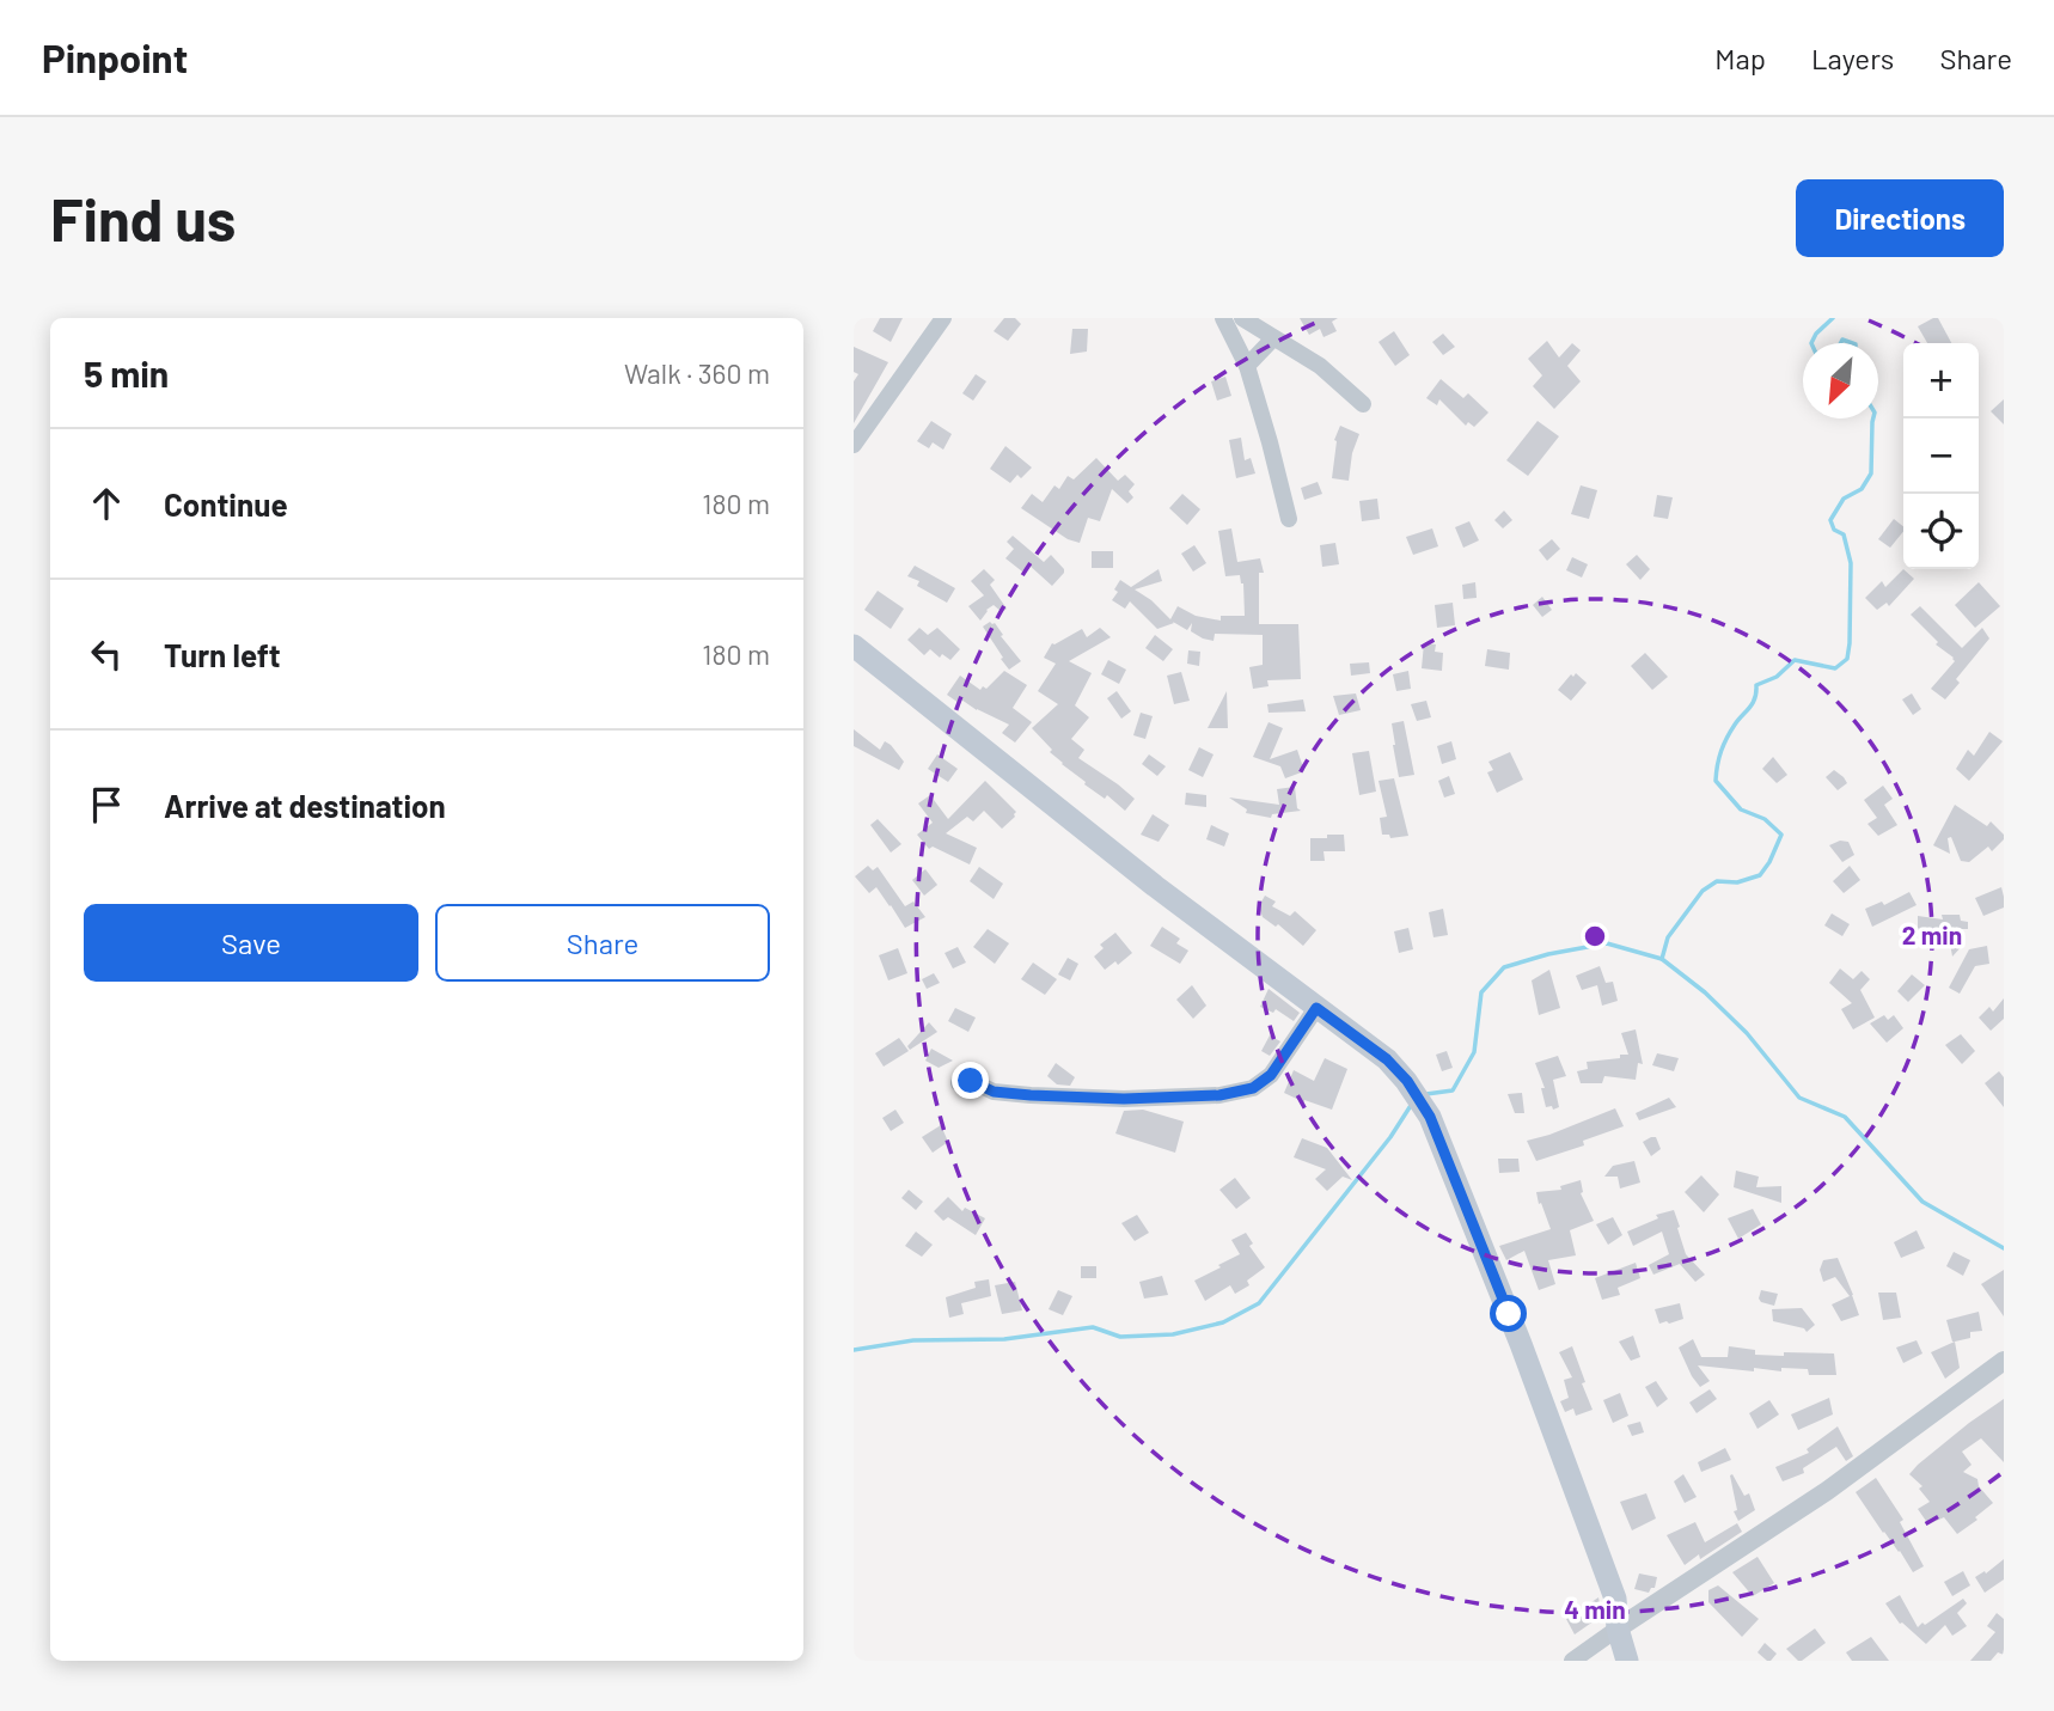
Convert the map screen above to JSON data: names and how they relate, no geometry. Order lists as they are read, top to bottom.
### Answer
{
  "north": "bottom left",
  "page": {
    "header": "Pinpoint",
    "nav": ["Map", "Layers", "Share"],
    "buttons": [
      "Directions",
      ["Save", "Share"]
    ],
    "title": "Find us",
    "heading": ["5 min", "Walk · 360 m"],
    "map_buttons": ["+", "−"],
    "list": [
      ["Continue", "180 m"],
      ["Turn left", "180 m"],
      "Arrive at destination"
    ]
  },
  "rings": ["2 min", "4 min"]
}
